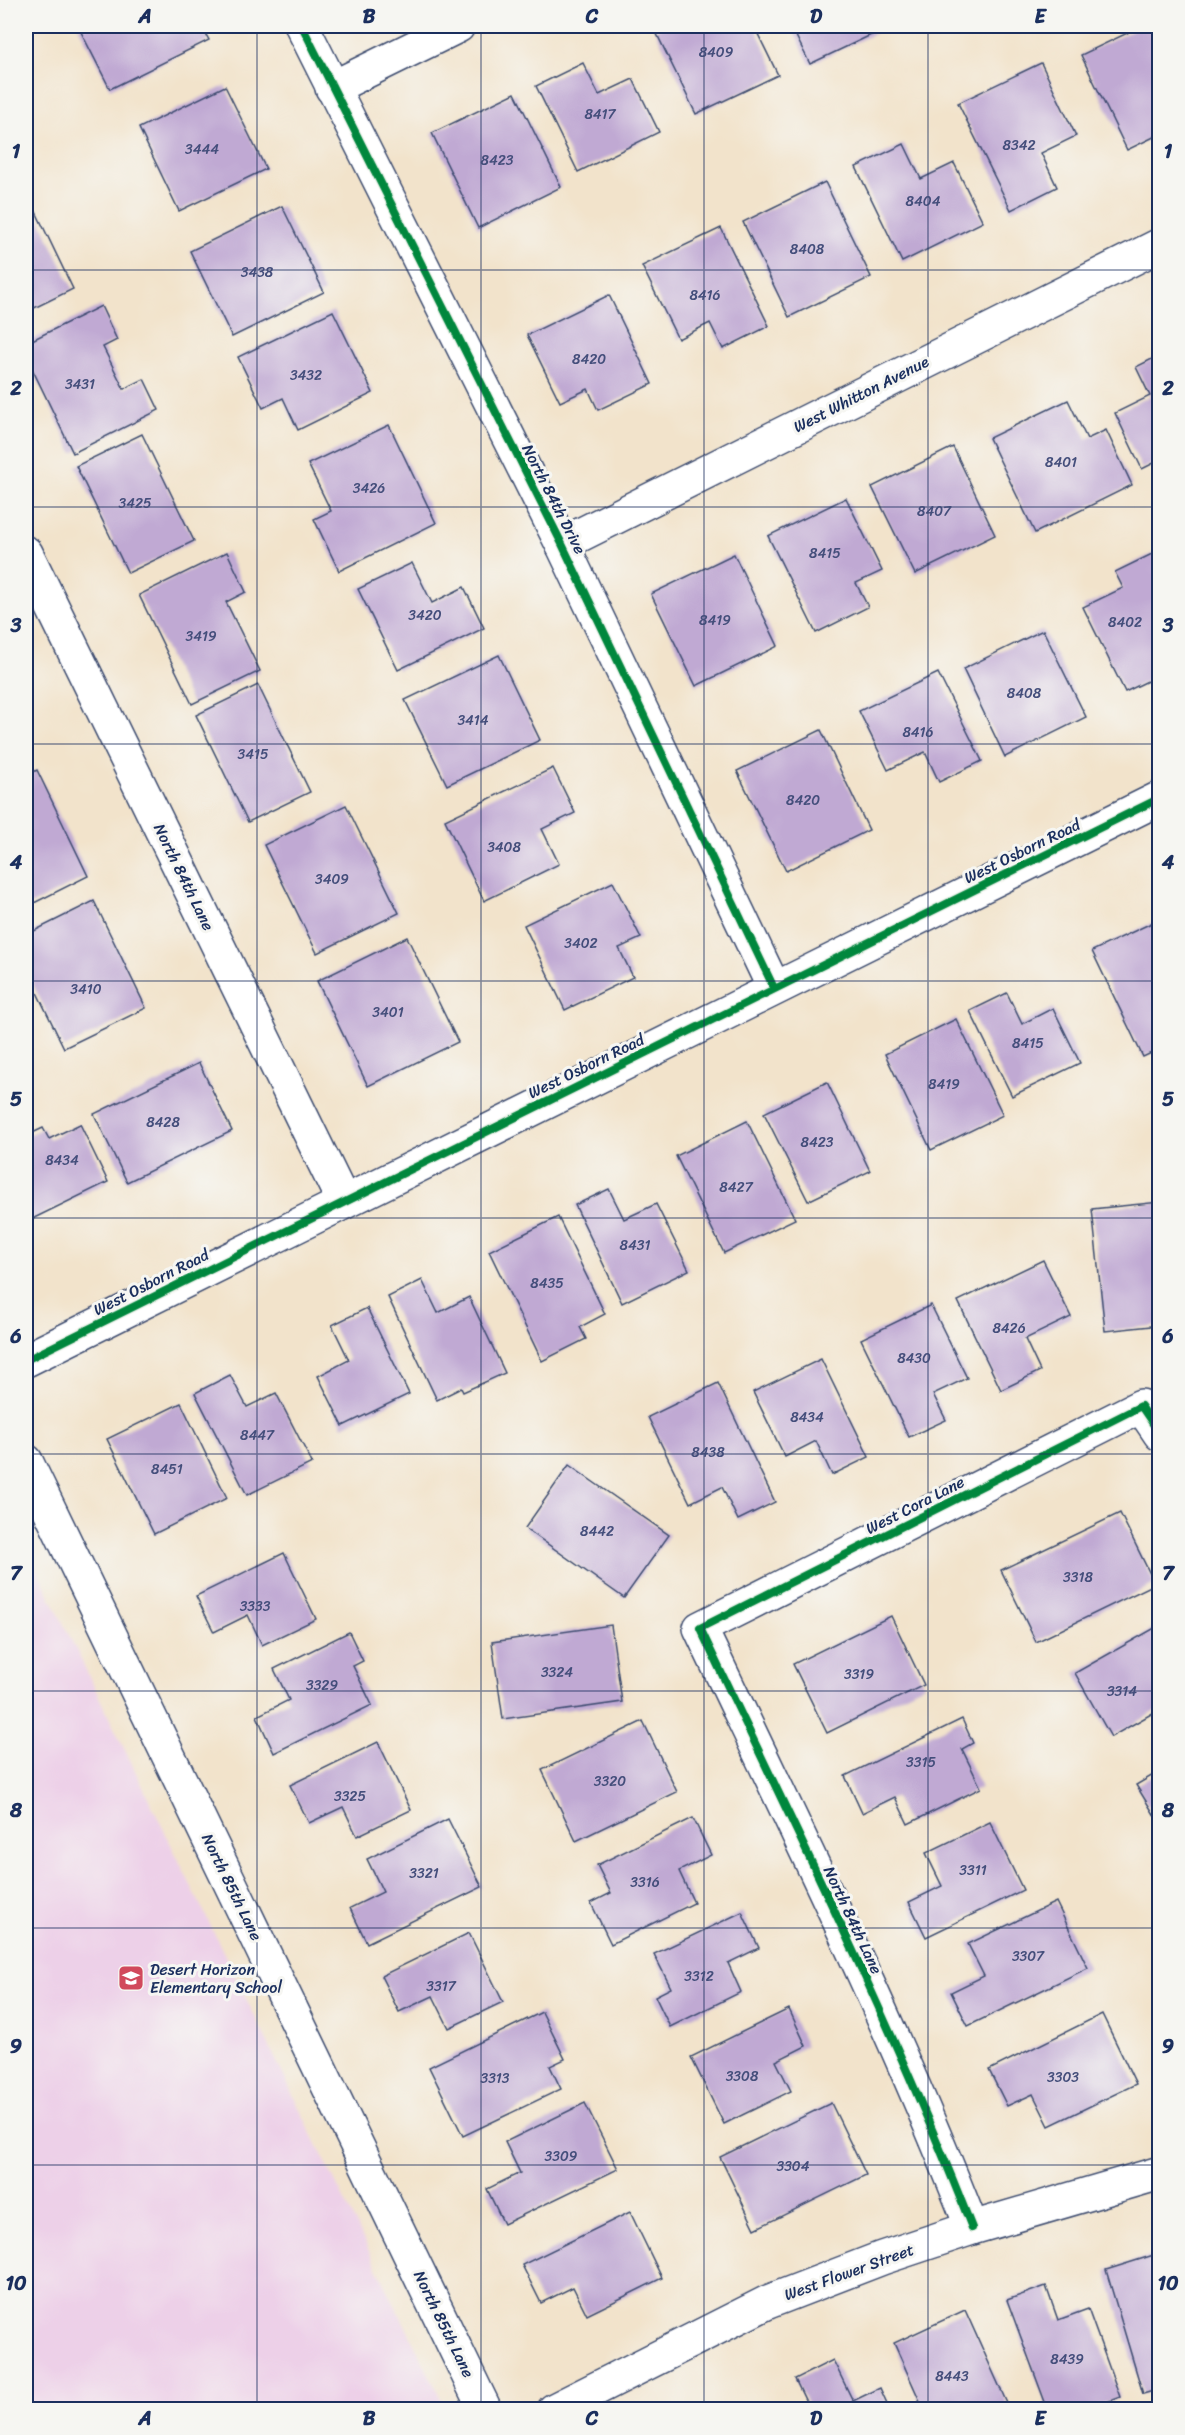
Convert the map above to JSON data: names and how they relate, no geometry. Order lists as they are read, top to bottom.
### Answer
{
  "streets": {
    "street": [
      "West Whitton Avenue",
      "North 84th Drive",
      "West Osborn Road",
      "North 84th Lane",
      "West Cora Lane",
      "North 85th Lane",
      "West Flower Street"
    ]
  },
  "crossings": [
    ["West Whitton Avenue", "North 84th Drive"],
    ["North 84th Drive", "West Osborn Road"],
    ["West Osborn Road", "North 84th Lane"],
    ["North 84th Lane", "West Cora Lane"],
    ["North 84th Lane", "West Flower Street"]
  ],
  "places": {
    "school or university": ["Desert Horizon Elementary School"]
  },
  "house_numbers": [
    "8409",
    "8417",
    "8342",
    "3444",
    "8423",
    "8404",
    "8408",
    "3438",
    "8416",
    "8420",
    "3432",
    "3431",
    "8401",
    "3426",
    "3425",
    "8407",
    "8415",
    "3420",
    "8419",
    "8402",
    "3419",
    "8408",
    "3414",
    "8416",
    "3415",
    "8420",
    "3408",
    "3409",
    "3402",
    "3410",
    "3401",
    "8415",
    "8419",
    "8428",
    "8423",
    "8434",
    "8427",
    "8431",
    "8435",
    "8426",
    "8430",
    "8434",
    "8447",
    "8438",
    "8451",
    "8442",
    "3318",
    "3333",
    "3324",
    "3319",
    "3329",
    "3314",
    "3315",
    "3320",
    "3325",
    "3311",
    "3321",
    "3316",
    "3307",
    "3312",
    "3317",
    "3308",
    "3303",
    "3313",
    "3309",
    "3304",
    "8439",
    "8443"
  ],
  "grid": {
    "columns": [
      "A",
      "B",
      "C",
      "D",
      "E"
    ],
    "rows": [
      "1",
      "2",
      "3",
      "4",
      "5",
      "6",
      "7",
      "8",
      "9",
      "10"
    ]
  }
}
